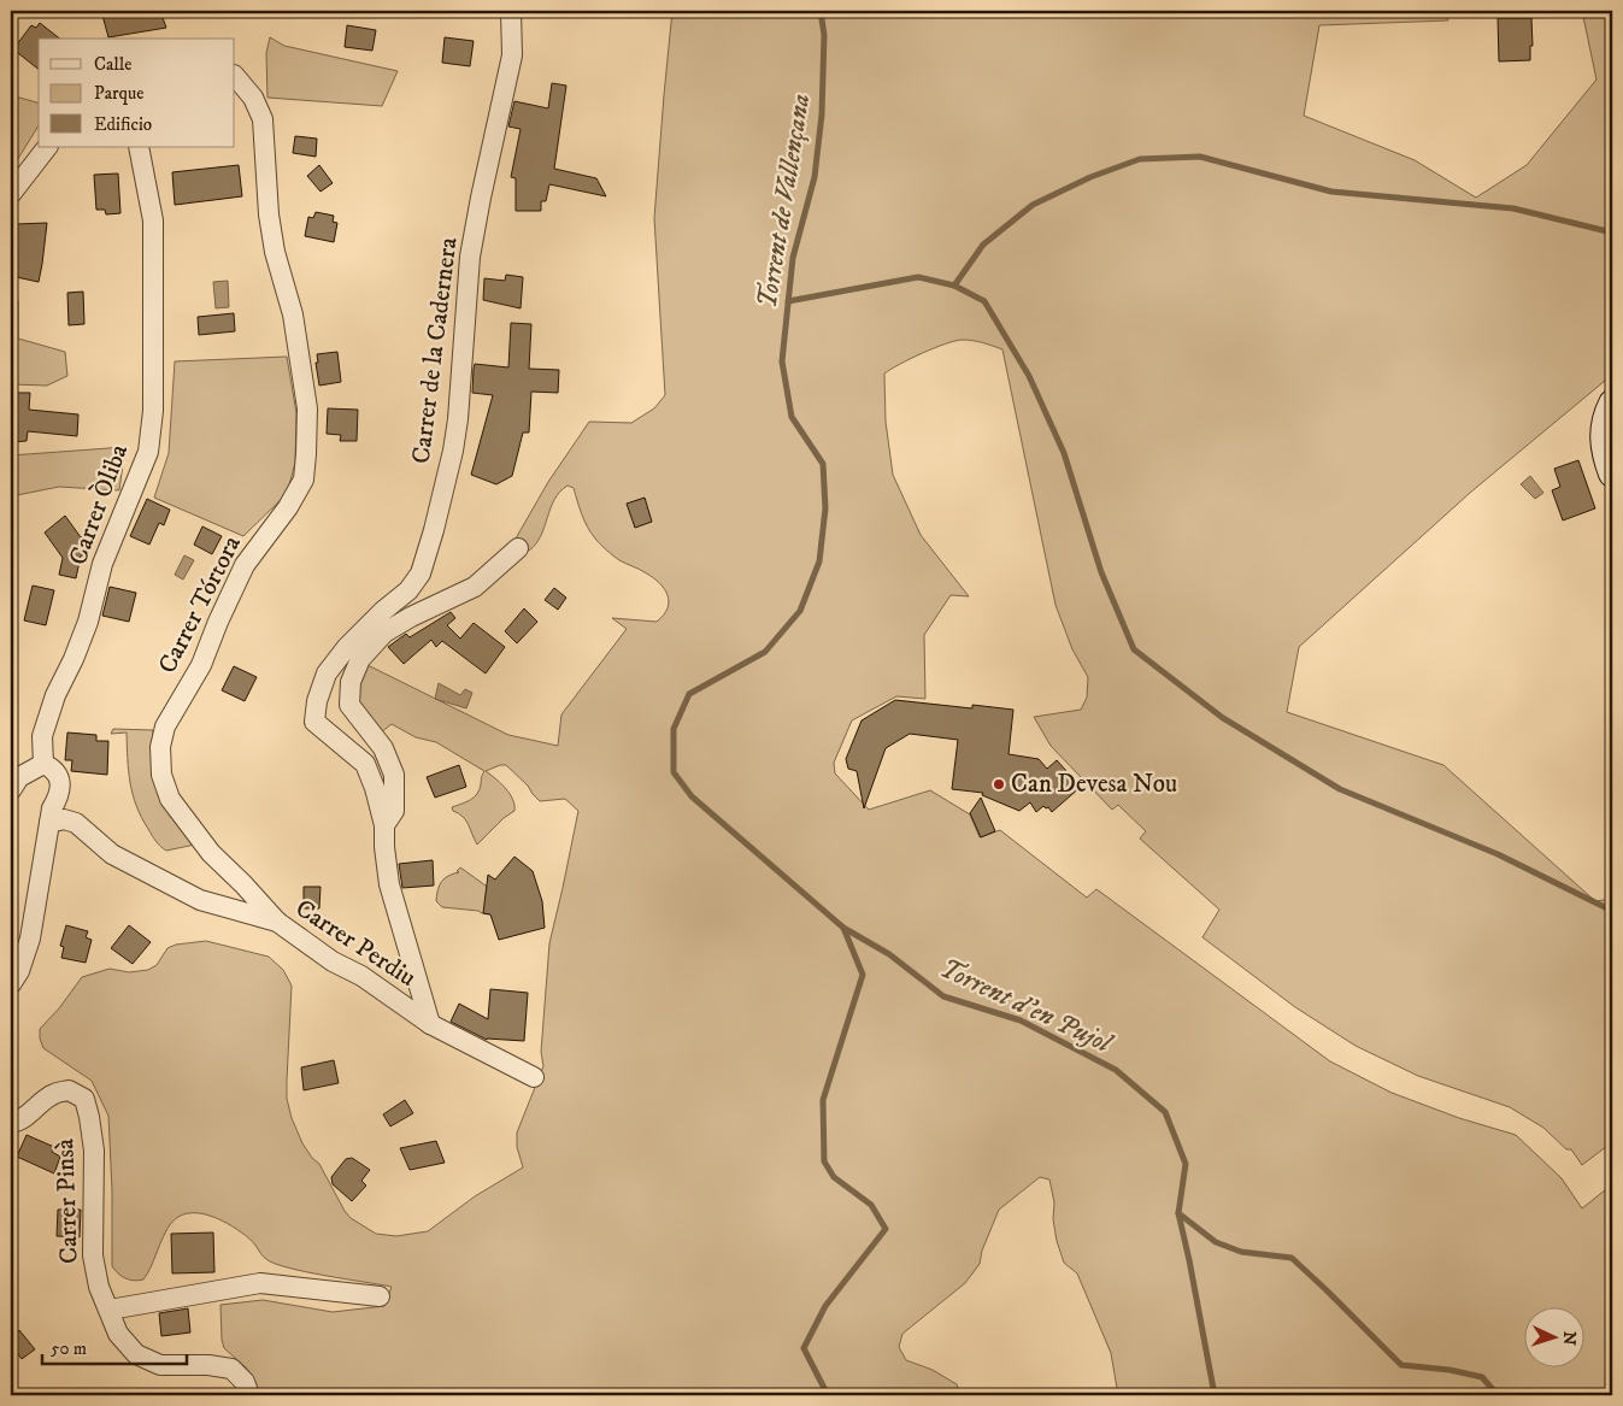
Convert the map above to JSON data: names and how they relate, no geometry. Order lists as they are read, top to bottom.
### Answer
{
  "streets": {
    "street": [
      "Carrer de la Cadernera",
      "Carrer Òliba",
      "Carrer Tórtora",
      "Carrer Perdiu",
      "Carrer Pinsà"
    ]
  },
  "crossings": [
    ["Carrer de la Cadernera", "Carrer Perdiu"],
    ["Carrer Tórtora", "Carrer Perdiu"]
  ],
  "water": ["Torrent de Vallençana", "Torrent d'en Pujol"],
  "places": ["Can Devesa Nou"],
  "legend": ["Calle", "Parque", "Edificio"],
  "scale_bar": "50 m",
  "north": "right"
}
